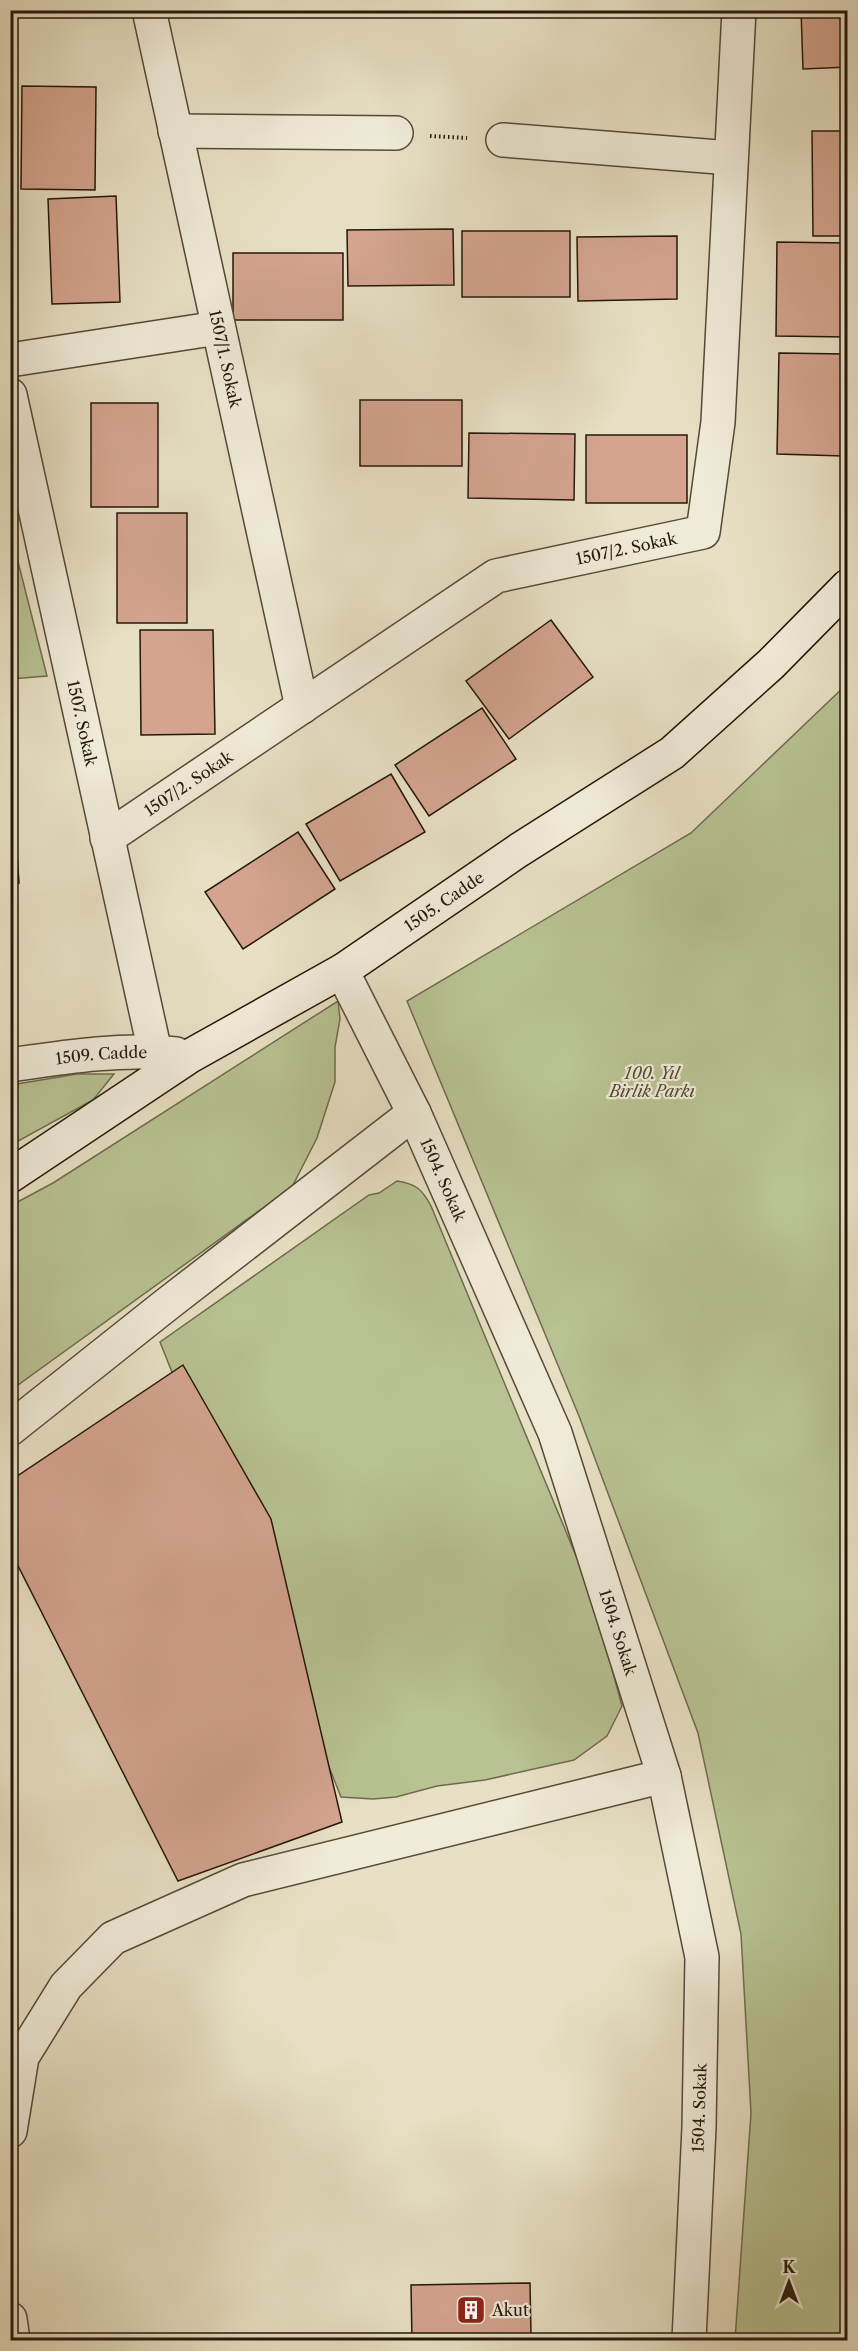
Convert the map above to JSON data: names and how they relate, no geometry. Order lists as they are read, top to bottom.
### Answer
{
  "streets": {
    "street": [
      "1507/1. Sokak",
      "1507/2. Sokak",
      "1507. Sokak",
      "1505. Cadde",
      "1509. Cadde",
      "1504. Sokak"
    ]
  },
  "crossings": [
    ["1507/1. Sokak", "1507/2. Sokak"],
    ["1507/2. Sokak", "1507. Sokak"],
    ["1507. Sokak", "1509. Cadde"],
    ["1505. Cadde", "1509. Cadde"],
    ["1505. Cadde", "1504. Sokak"]
  ],
  "parks": ["100. Yıl Birlik Parkı"],
  "places": {
    "building": ["Akut"]
  },
  "north": "top"
}
